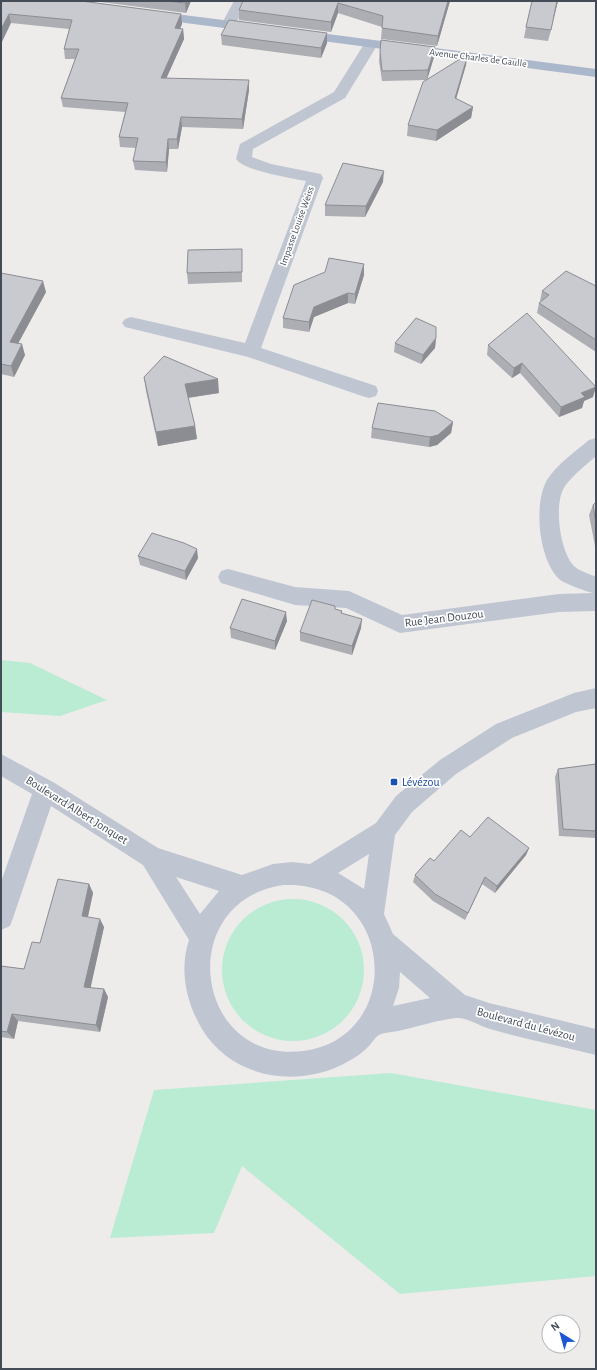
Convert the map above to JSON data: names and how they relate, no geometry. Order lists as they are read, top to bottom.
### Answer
{
  "streets": {
    "main road": ["Avenue Charles de Gaulle"],
    "street": [
      "Impasse Louise Weiss",
      "Rue Jean Douzou",
      "Boulevard Albert Jonquet",
      "Boulevard du Lévézou"
    ]
  },
  "crossings": [
    ["Avenue Charles de Gaulle", "Impasse Louise Weiss"]
  ],
  "places": {
    "transit": ["Lévézou"]
  },
  "north": "top left"
}
